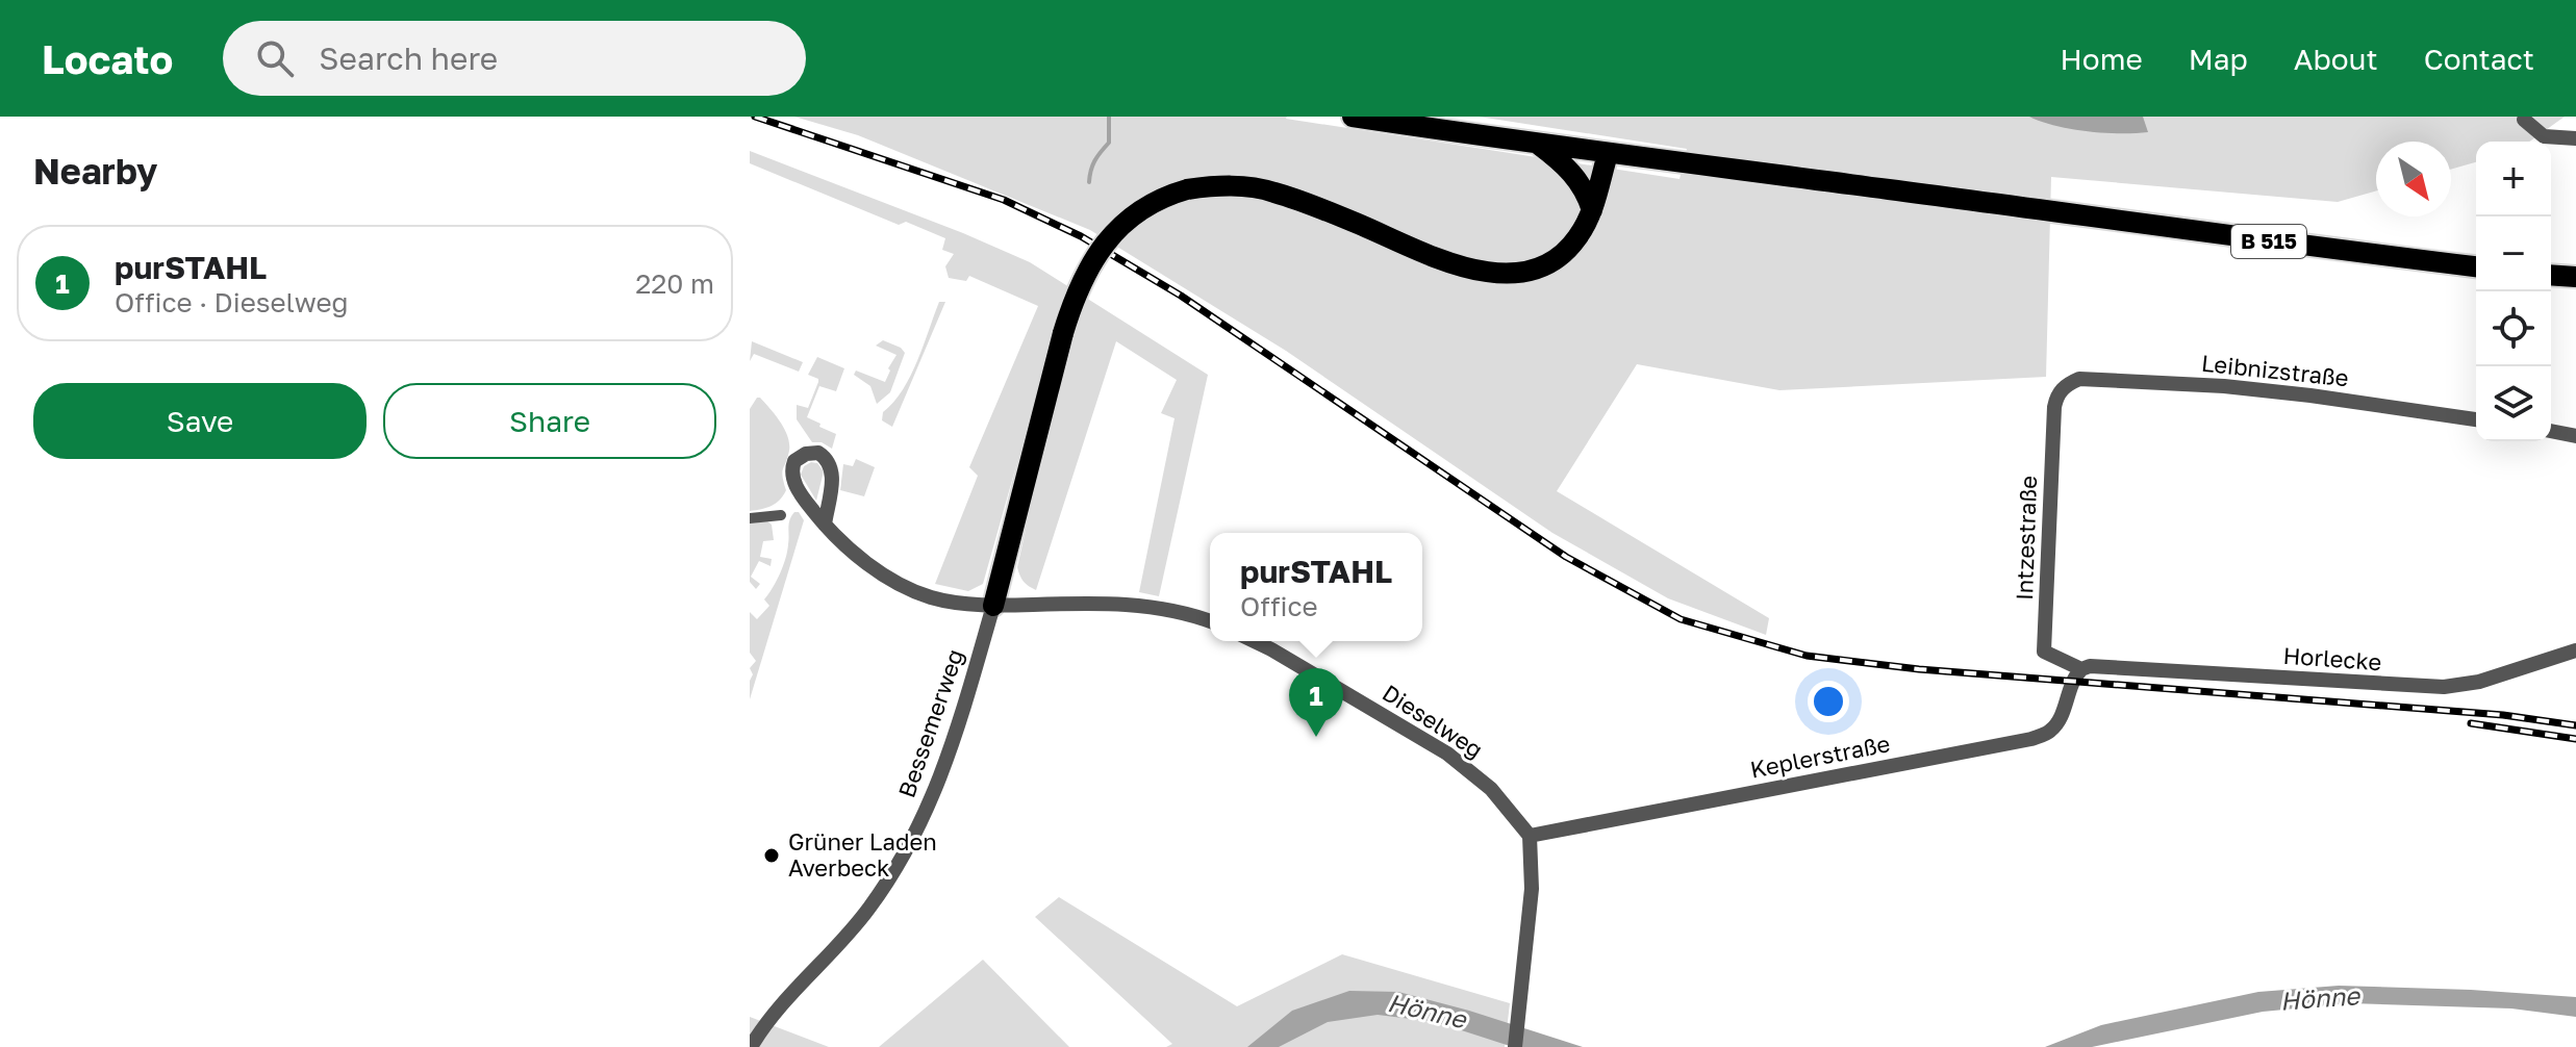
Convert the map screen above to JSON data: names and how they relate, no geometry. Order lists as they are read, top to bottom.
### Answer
{
  "streets": {
    "main road": ["B 515"],
    "street": [
      "Leibnizstraße",
      "Intzestraße",
      "Horlecke",
      "Dieselweg",
      "Bessemerweg",
      "Keplerstraße"
    ]
  },
  "crossings": [
    ["Leibnizstraße", "Intzestraße"],
    ["Intzestraße", "Horlecke"],
    ["Intzestraße", "Keplerstraße"],
    ["Horlecke", "Keplerstraße"],
    ["Dieselweg", "Keplerstraße"]
  ],
  "water": ["Hönne"],
  "places": ["Grüner Laden Averbeck"],
  "north": "bottom right",
  "page": {
    "header": "Locato",
    "search": "Search here",
    "nav": [
      "Home",
      "Map",
      "About",
      "Contact"
    ],
    "heading": "Nearby",
    "map_buttons": ["+", "−"],
    "list": [
      {
        "mark": "1",
        "name": "purSTAHL",
        "note": "Office · Dieselweg",
        "value": "220 m"
      }
    ],
    "buttons": ["Save", "Share"],
    "popup": ["purSTAHL", "Office"],
    "pins": "1"
  }
}
